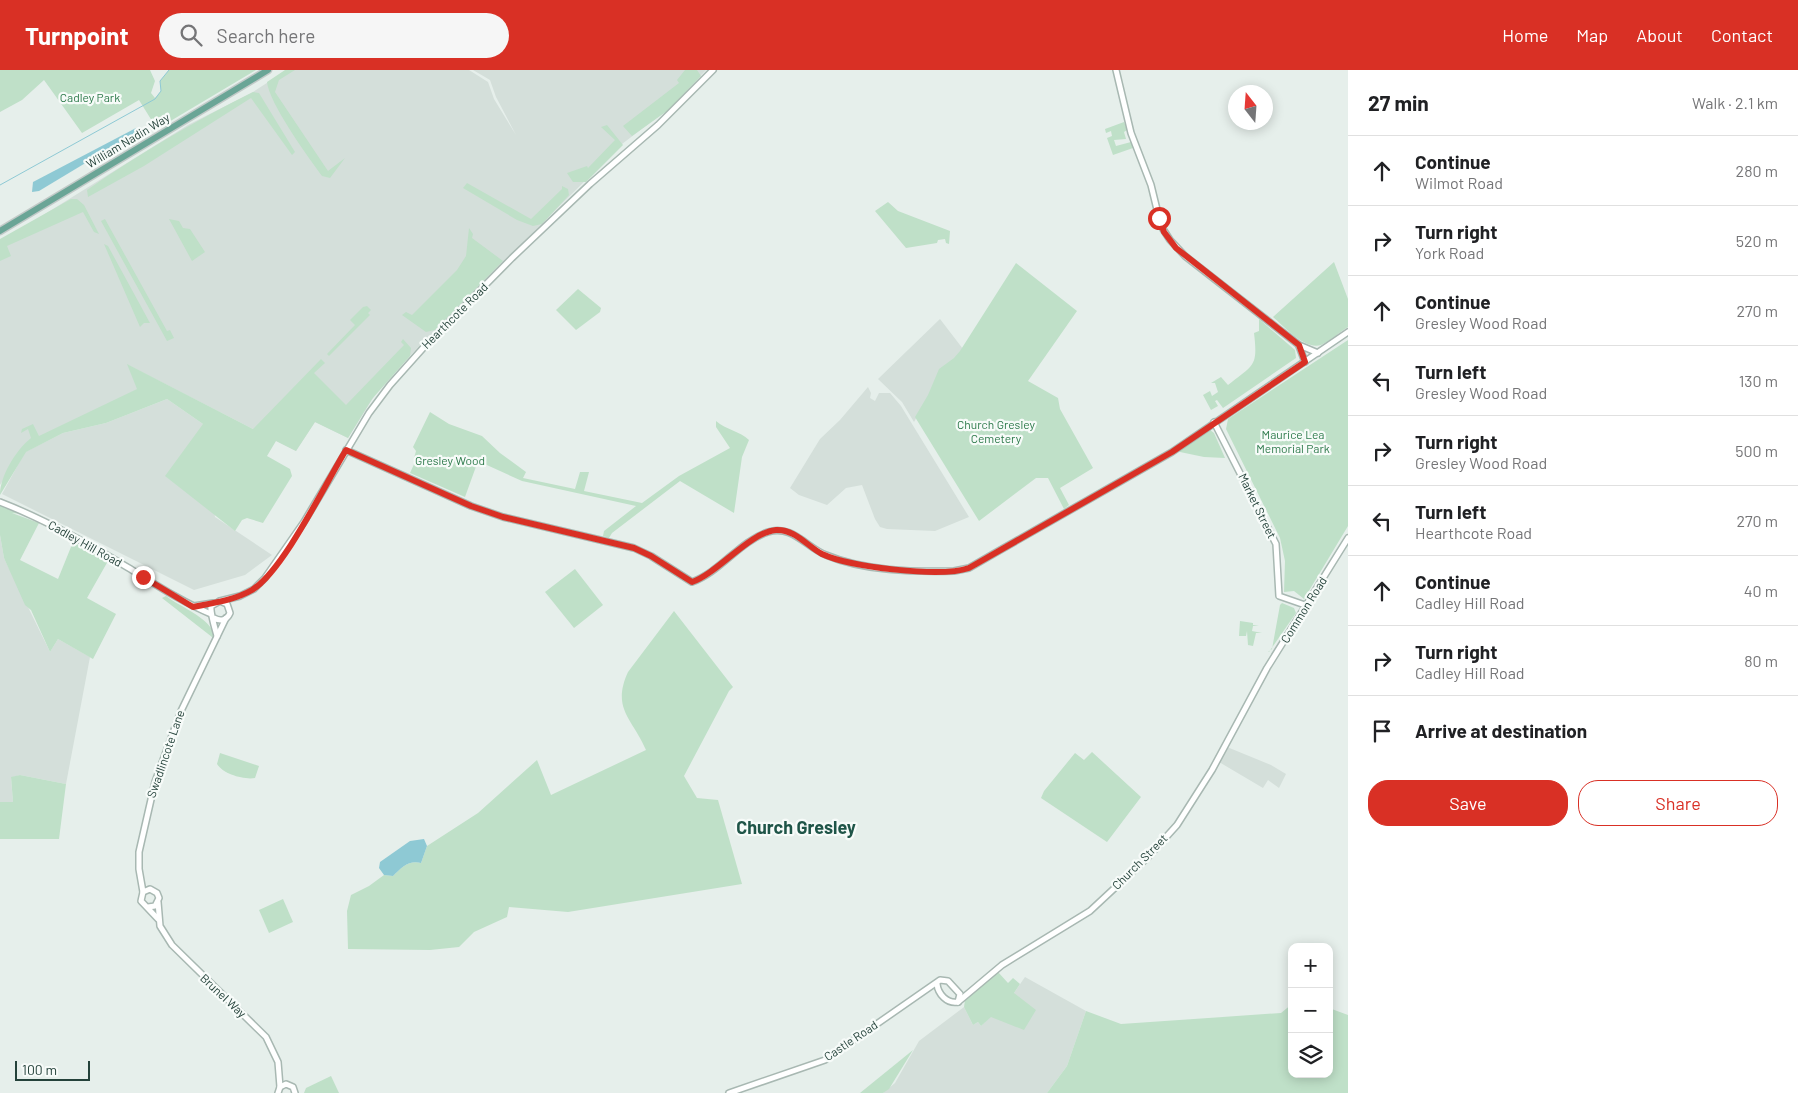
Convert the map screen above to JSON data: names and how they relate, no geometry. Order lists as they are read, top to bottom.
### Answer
{
  "streets": {
    "main road": ["William Nadin Way"],
    "street": [
      "Hearthcote Road",
      "Market Street",
      "Cadley Hill Road",
      "Common Road",
      "Swadlincote Lane",
      "Church Street",
      "Brunel Way",
      "Castle Road"
    ]
  },
  "crossings": [
    ["Hearthcote Road", "Cadley Hill Road"],
    ["Hearthcote Road", "Swadlincote Lane"],
    ["Market Street", "Common Road"],
    ["Cadley Hill Road", "Swadlincote Lane"],
    ["Common Road", "Church Street"],
    ["Swadlincote Lane", "Brunel Way"]
  ],
  "districts": ["Church Gresley"],
  "parks": [
    "Cadley Park",
    "Church Gresley Cemetery",
    "Maurice Lea Memorial Park",
    "Gresley Wood"
  ],
  "scale_bar": "100 m",
  "north": "top",
  "page": {
    "header": "Turnpoint",
    "search": "Search here",
    "nav": [
      "Home",
      "Map",
      "About",
      "Contact"
    ],
    "heading": ["27 min", "Walk · 2.1 km"],
    "list": [
      ["Continue", "Wilmot Road", "280 m"],
      ["Turn right", "York Road", "520 m"],
      ["Continue", "Gresley Wood Road", "270 m"],
      ["Turn left", "Gresley Wood Road", "130 m"],
      ["Turn right", "Gresley Wood Road", "500 m"],
      ["Turn left", "Hearthcote Road", "270 m"],
      ["Continue", "Cadley Hill Road", "40 m"],
      ["Turn right", "Cadley Hill Road", "80 m"],
      "Arrive at destination"
    ],
    "buttons": ["Save", "Share"],
    "map_buttons": ["+", "−"],
    "scale": "100 m"
  }
}
